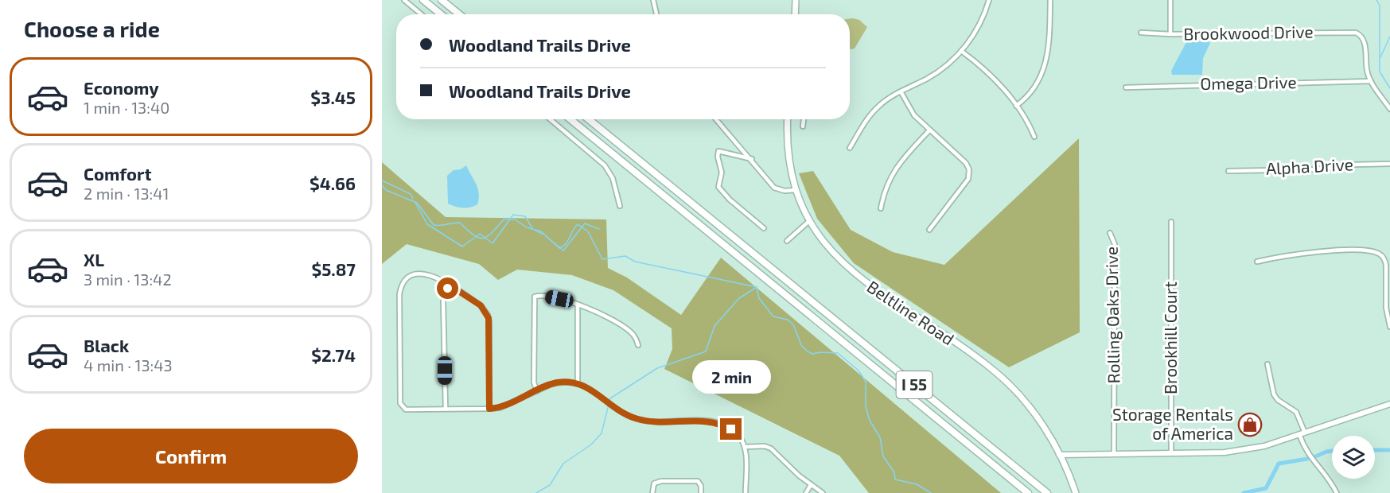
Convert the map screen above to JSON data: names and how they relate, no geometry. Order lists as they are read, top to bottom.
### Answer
{
  "streets": {
    "highway": ["I 55"],
    "main road": ["Beltline Road"],
    "street": [
      "Brookwood Drive",
      "Omega Drive",
      "Alpha Drive",
      "Rolling Oaks Drive",
      "Brookhill Court"
    ]
  },
  "crossings": [
    ["Brookwood Drive", "Omega Drive"]
  ],
  "places": {
    "shop": ["Storage Rentals of America"]
  },
  "page": {
    "heading": "Choose a ride",
    "banner": ["Woodland Trails Drive", "Woodland Trails Drive"],
    "list": [
      {
        "name": "Economy",
        "note": "1 min · 13:40",
        "value": "$3.45"
      },
      {
        "name": "Comfort",
        "note": "2 min · 13:41",
        "value": "$4.66"
      },
      {
        "name": "XL",
        "note": "3 min · 13:42",
        "value": "$5.87"
      },
      {
        "name": "Black",
        "note": "4 min · 13:43",
        "value": "$2.74"
      }
    ],
    "bubble": "2 min",
    "buttons": "Confirm"
  }
}
